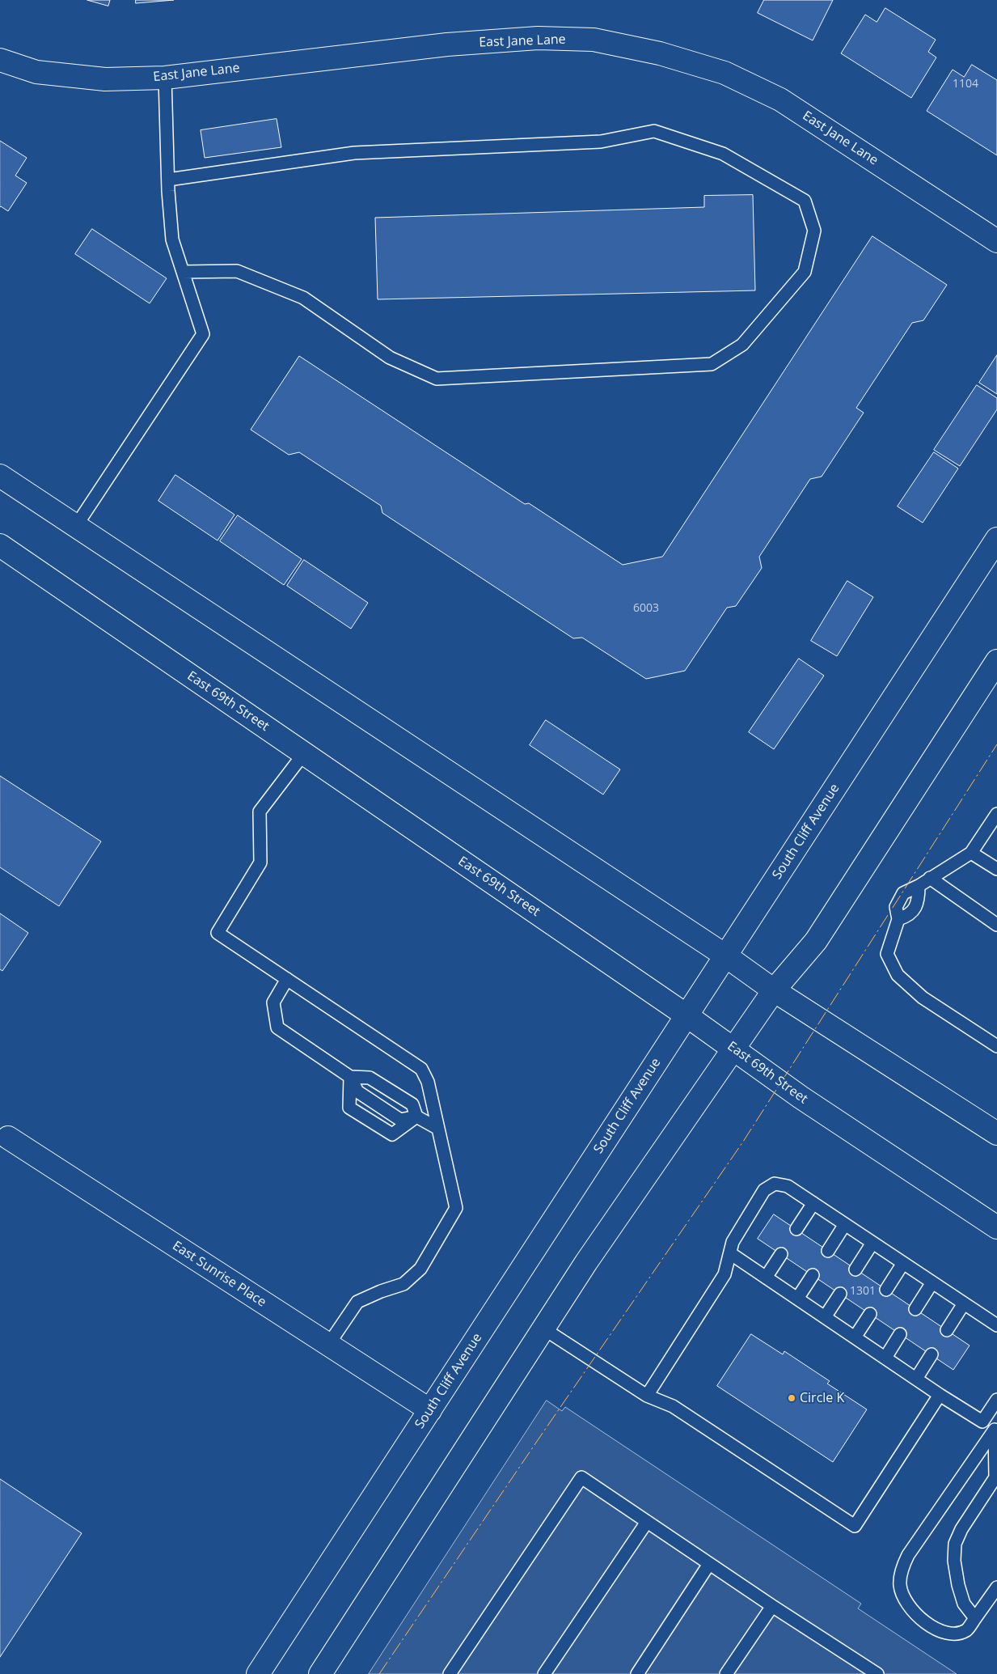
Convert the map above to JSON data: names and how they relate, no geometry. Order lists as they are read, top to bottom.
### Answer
{
  "streets": {
    "main road": [
      "East Jane Lane",
      "East 69th Street",
      "South Cliff Avenue",
      "East Sunrise Place"
    ]
  },
  "crossings": [
    ["East 69th Street", "South Cliff Avenue"],
    ["South Cliff Avenue", "East Sunrise Place"]
  ],
  "places": ["Circle K"],
  "house_numbers": ["1104", "6003", "1301"]
}
